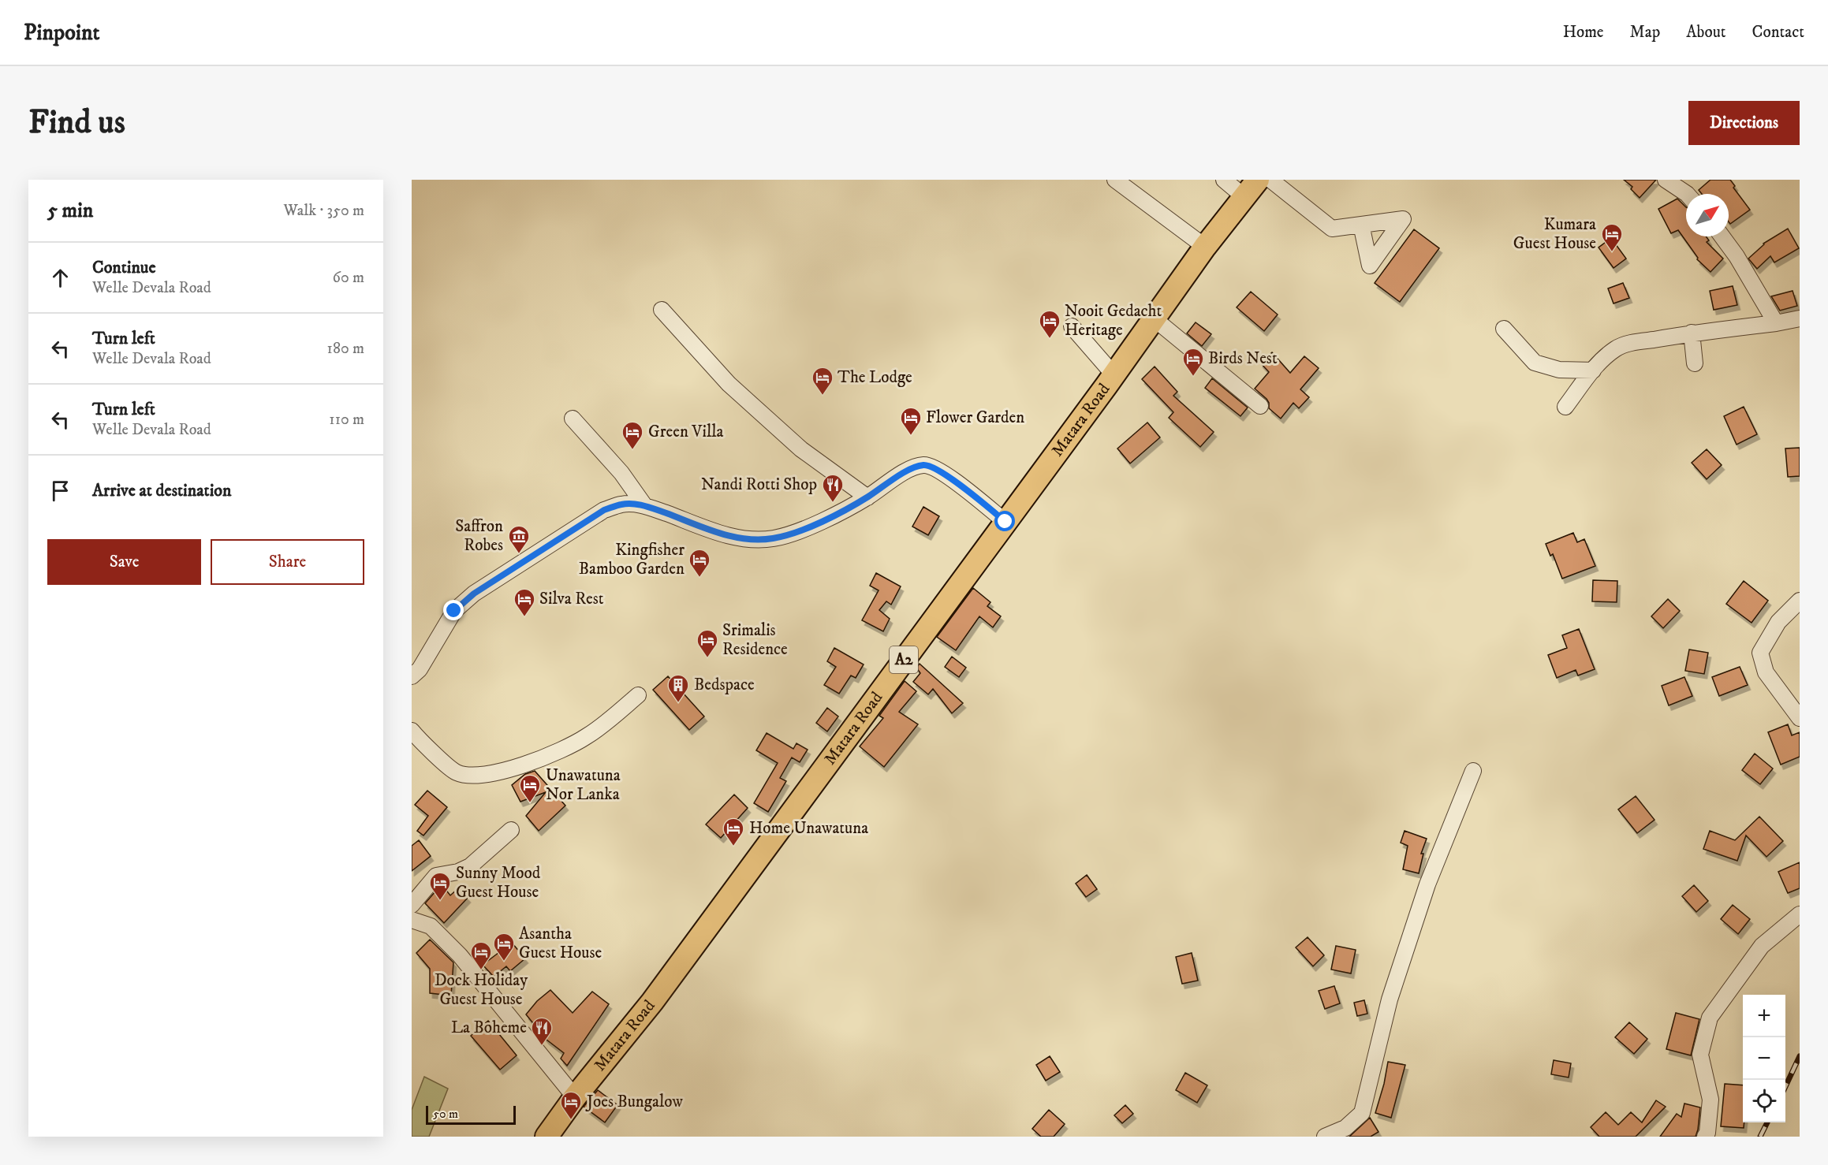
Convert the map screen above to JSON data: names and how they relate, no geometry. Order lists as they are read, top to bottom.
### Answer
{
  "streets": {
    "highway": ["Matara Road", "A2"]
  },
  "places": {
    "hotel": [
      "Kumara Guest House",
      "Nooit Gedacht Heritage",
      "Birds Nest",
      "The Lodge",
      "Flower Garden",
      "Green Villa",
      "Kingfisher Bamboo Garden",
      "Silva Rest",
      "Srimalis Residence",
      "Unawatuna Nor Lanka",
      "Home Unawatuna",
      "Sunny Mood Guest House",
      "Asantha Guest House",
      "Dock Holiday Guest House",
      "Joes Bungalow"
    ],
    "restaurant": ["Nandi Rotti Shop", "La Boheme"],
    "museum": ["Saffron Robes"],
    "building": ["Bedspace"]
  },
  "scale_bar": "50 m",
  "north": "top right",
  "page": {
    "header": "Pinpoint",
    "nav": [
      "Home",
      "Map",
      "About",
      "Contact"
    ],
    "buttons": [
      "Directions",
      ["Save", "Share"]
    ],
    "title": "Find us",
    "heading": ["5 min", "Walk · 350 m"],
    "list": [
      ["Continue", "Welle Devala Road", "60 m"],
      ["Turn left", "Welle Devala Road", "180 m"],
      ["Turn left", "Welle Devala Road", "110 m"],
      "Arrive at destination"
    ],
    "map_buttons": ["+", "−"],
    "scale": "50 m"
  }
}
